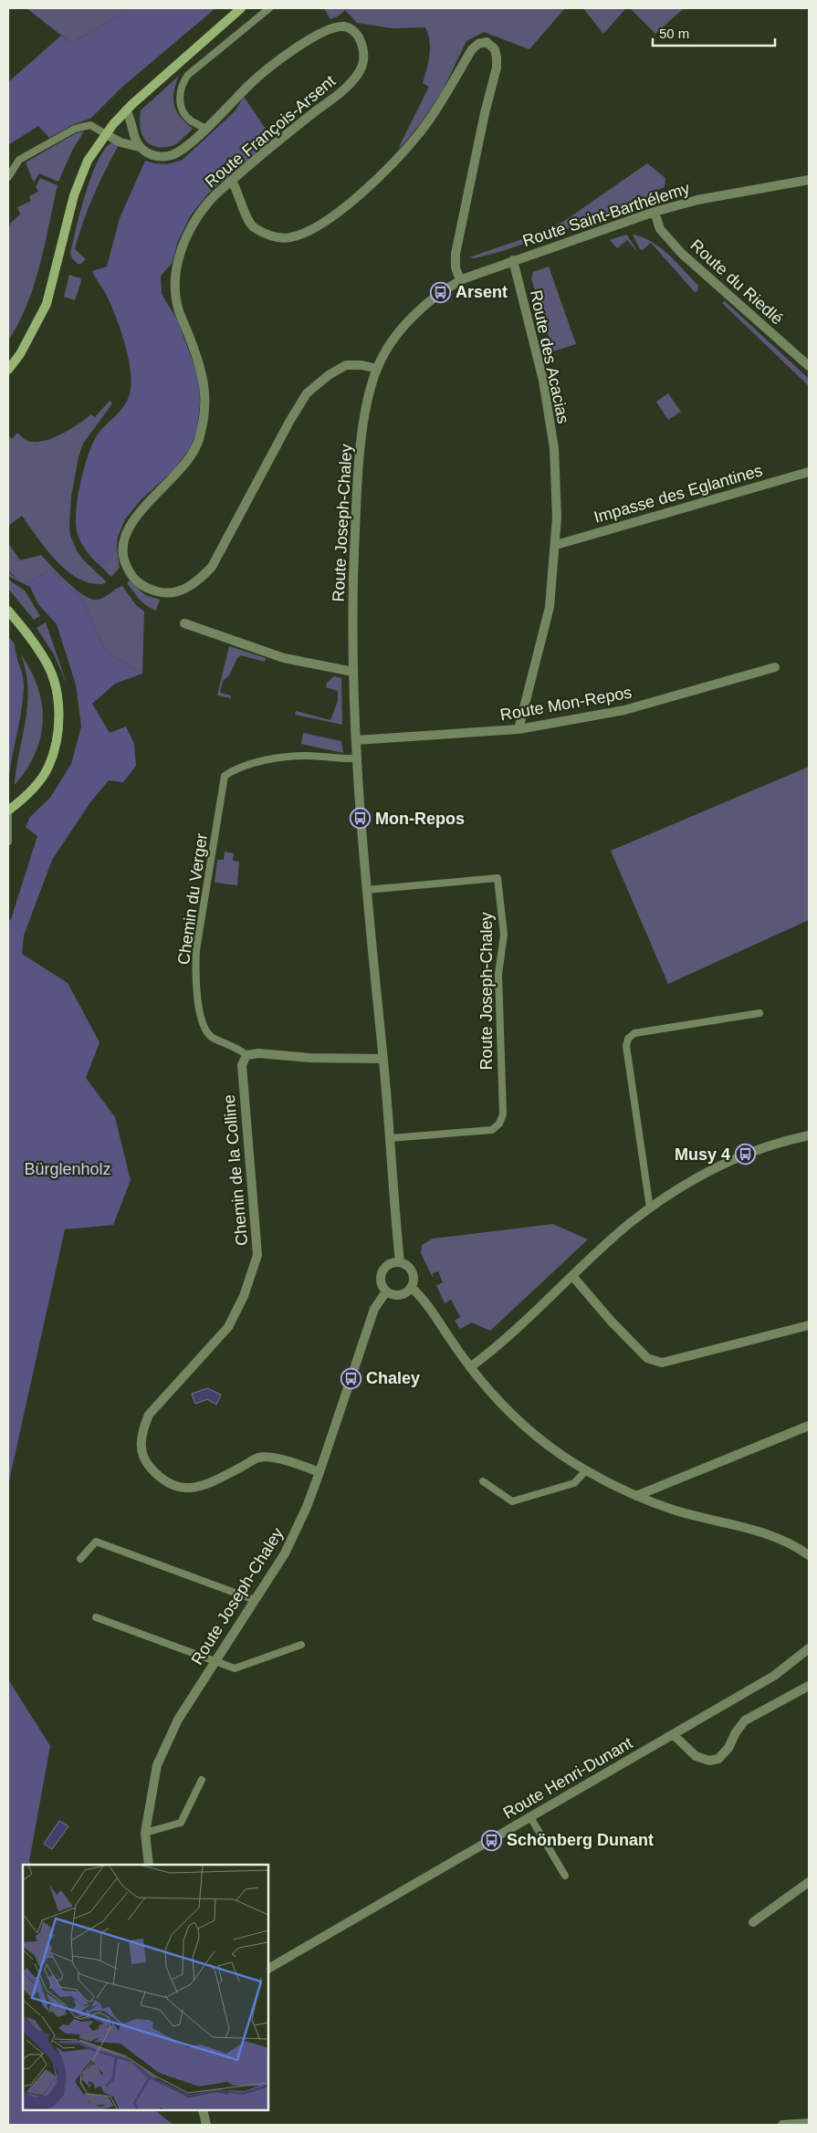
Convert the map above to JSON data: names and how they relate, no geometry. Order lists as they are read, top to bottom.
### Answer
{
  "streets": {
    "street": [
      "Route François-Arsent",
      "Route Saint-Barthélemy",
      "Route du Riedlé",
      "Route des Acacias",
      "Impasse des Eglantines",
      "Route Joseph-Chaley",
      "Route Mon-Repos",
      "Chemin de la Colline",
      "Route Henri-Dunant"
    ],
    "lane": ["Chemin du Verger"]
  },
  "crossings": [
    ["Route François-Arsent", "Route Joseph-Chaley"],
    ["Route Saint-Barthélemy", "Route du Riedlé"],
    ["Route Saint-Barthélemy", "Route des Acacias"],
    ["Route Saint-Barthélemy", "Route Joseph-Chaley"],
    ["Route des Acacias", "Impasse des Eglantines"],
    ["Route des Acacias", "Route Mon-Repos"],
    ["Route Joseph-Chaley", "Route Mon-Repos"],
    ["Route Joseph-Chaley", "Chemin du Verger"],
    ["Route Joseph-Chaley", "Chemin de la Colline"],
    ["Chemin du Verger", "Chemin de la Colline"]
  ],
  "parks": ["Bürglenholz"],
  "places": {
    "bus stop": [
      "Arsent",
      "Mon-Repos",
      "Musy 4",
      "Chaley",
      "Schönberg Dunant"
    ]
  },
  "scale_bar": "50 m"
}
